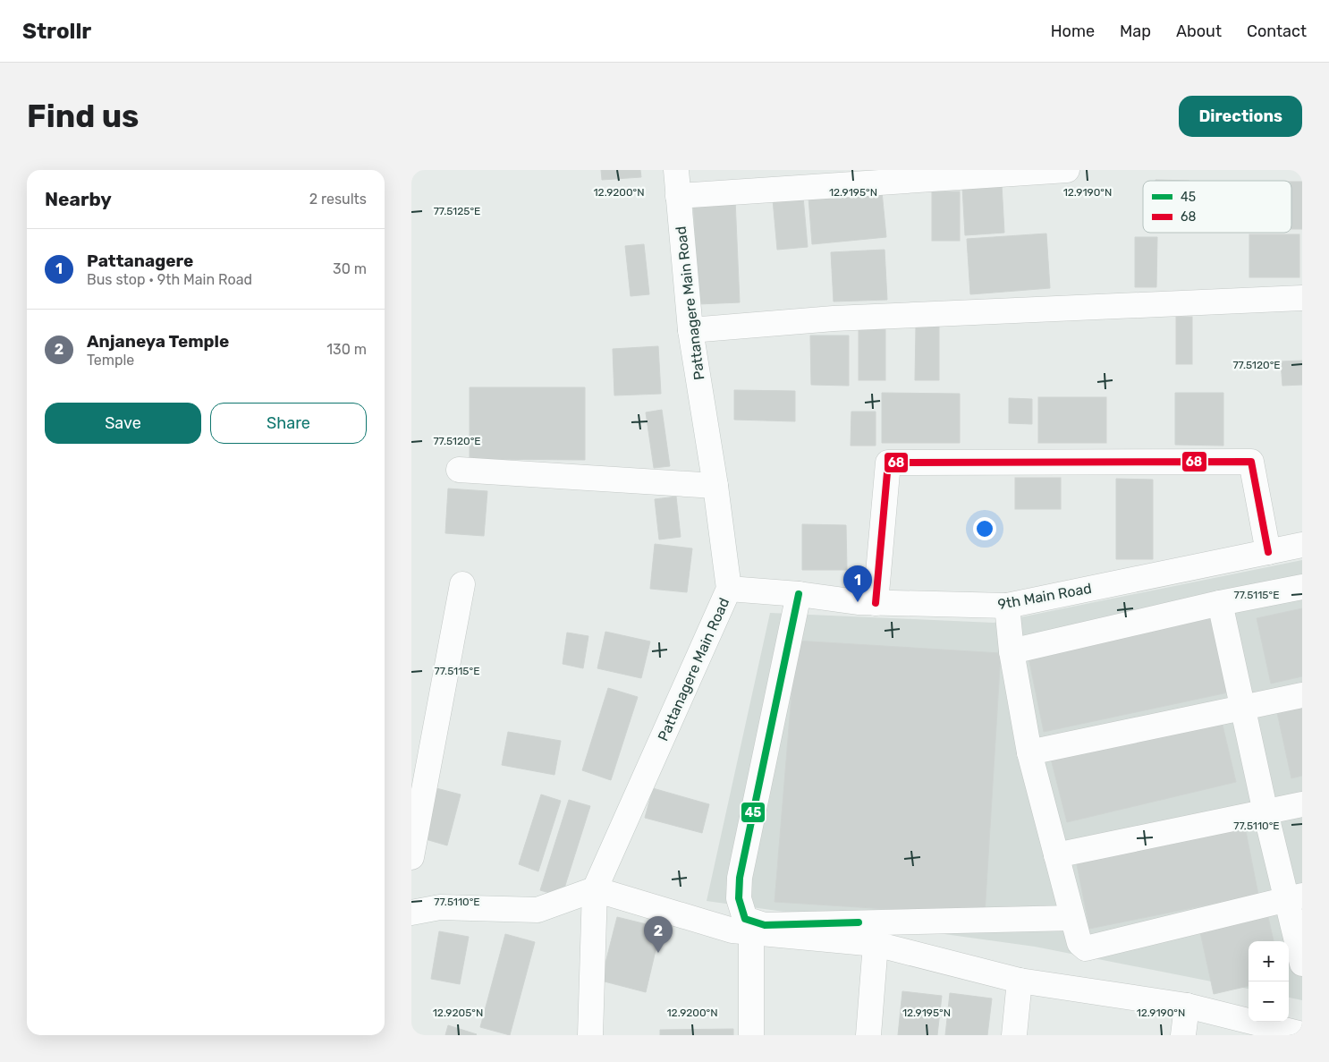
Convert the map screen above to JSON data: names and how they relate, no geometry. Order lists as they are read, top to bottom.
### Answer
{
  "streets": {
    "street": ["Pattanagere Main Road", "9th Main Road"]
  },
  "crossings": [
    ["Pattanagere Main Road", "9th Main Road"]
  ],
  "lines": ["transit line 68", "transit line 45"],
  "legend": ["45", "68"],
  "page": {
    "header": "Strollr",
    "nav": [
      "Home",
      "Map",
      "About",
      "Contact"
    ],
    "buttons": [
      "Directions",
      ["Save", "Share"]
    ],
    "title": "Find us",
    "heading": ["Nearby", "2 results"],
    "list": [
      {
        "mark": "1",
        "name": "Pattanagere",
        "note": "Bus stop · 9th Main Road",
        "value": "30 m"
      },
      {
        "mark": "2",
        "name": "Anjaneya Temple",
        "note": "Temple",
        "value": "130 m"
      }
    ],
    "pins": ["1", "2"],
    "map_buttons": ["+", "−"]
  },
  "coordinates": [
    "12.9200°N",
    "12.9195°N",
    "12.9190°N",
    "77.5125°E",
    "77.5120°E",
    "77.5115°E",
    "77.5110°E",
    "12.9205°N"
  ]
}
